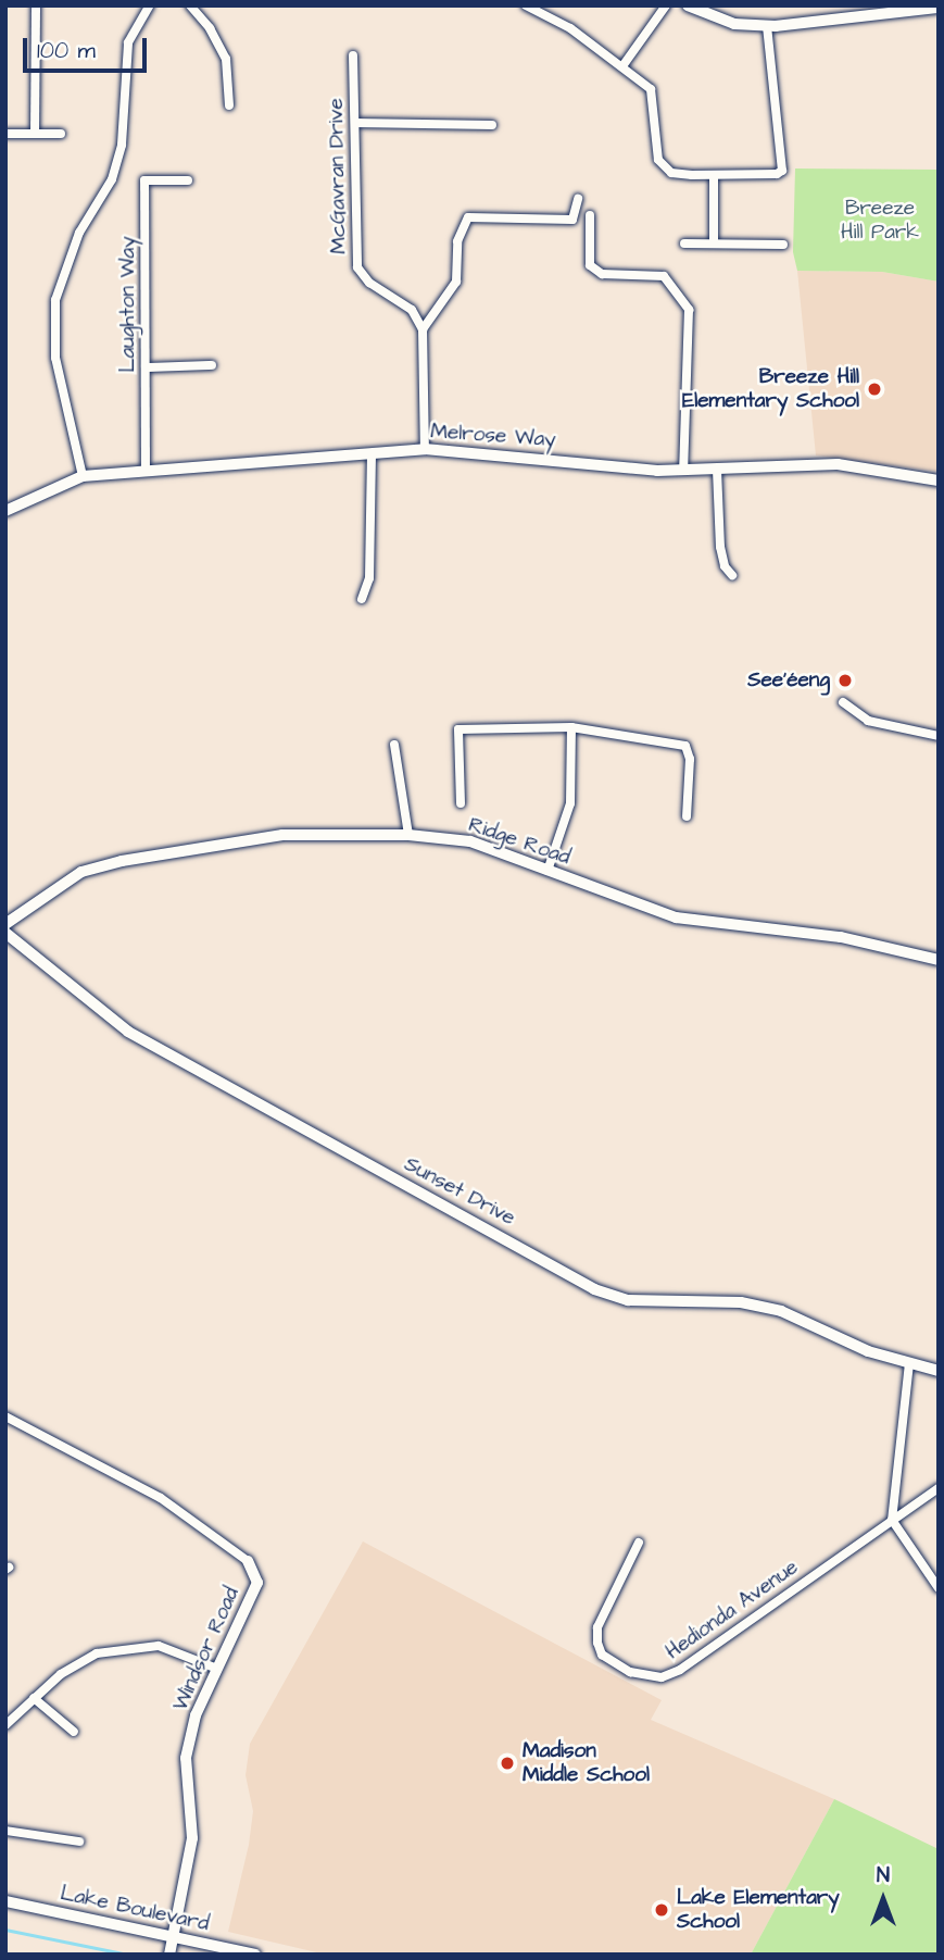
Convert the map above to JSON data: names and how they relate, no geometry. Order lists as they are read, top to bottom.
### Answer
{
  "streets": {
    "main road": ["Sunset Drive", "Lake Boulevard"],
    "street": [
      "McGavran Drive",
      "Laughton Way",
      "Melrose Way",
      "Ridge Road",
      "Hedionda Avenue",
      "Windsor Road"
    ]
  },
  "crossings": [
    ["Laughton Way", "Melrose Way"],
    ["Windsor Road", "Lake Boulevard"]
  ],
  "parks": ["Breeze Hill Park"],
  "places": [
    "Breeze Hill Elementary School",
    "See'éeng",
    "Madison Middle School",
    "Lake Elementary School"
  ],
  "scale_bar": "100 m",
  "north": "top"
}
